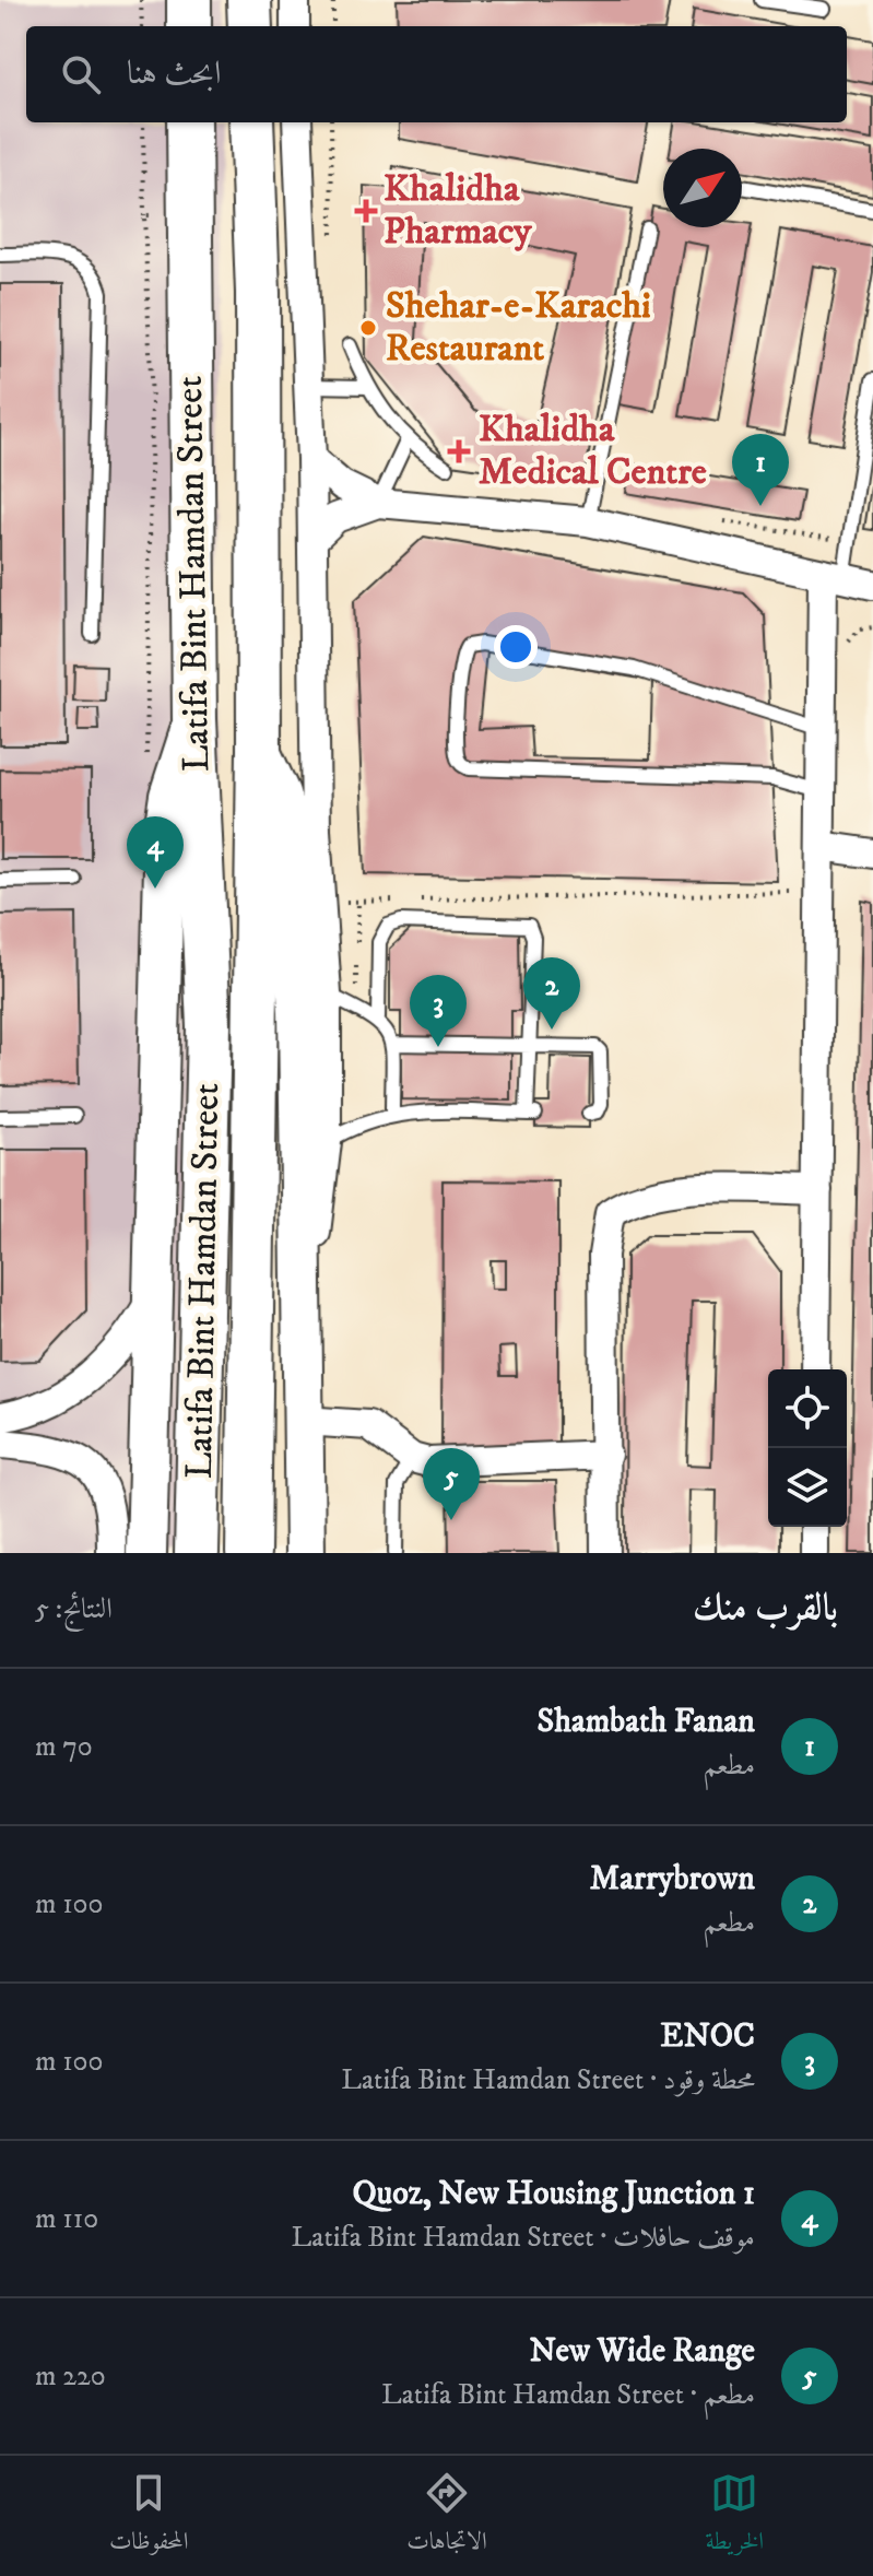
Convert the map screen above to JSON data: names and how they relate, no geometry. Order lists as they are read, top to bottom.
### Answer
{
  "streets": {
    "main road": ["Latifa Bint Hamdan Street"]
  },
  "places": {
    "health": ["Khalidha Pharmacy", "Khalidha Medical Centre"],
    "other": ["Shehar-e-Karachi Restaurant"]
  },
  "north": "top right",
  "page": {
    "search": "ابحث هنا",
    "pins": [
      "1",
      "4",
      "2",
      "3",
      "5"
    ],
    "heading": ["بالقرب منك", "النتائج: 5"],
    "list": [
      {
        "mark": "1",
        "name": "Shambath Fanan",
        "note": "مطعم",
        "value": "70 m"
      },
      {
        "mark": "2",
        "name": "Marrybrown",
        "note": "مطعم",
        "value": "100 m"
      },
      {
        "mark": "3",
        "name": "ENOC",
        "note": "محطة وقود · Latifa Bint Hamdan Street",
        "value": "100 m"
      },
      {
        "mark": "4",
        "name": "Quoz, New Housing Junction 1",
        "note": "موقف حافلات · Latifa Bint Hamdan Street",
        "value": "110 m"
      },
      {
        "mark": "5",
        "name": "New Wide Range",
        "note": "مطعم · Latifa Bint Hamdan Street",
        "value": "220 m"
      }
    ],
    "nav": ["الخريطة", "الاتجاهات", "المحفوظات"]
  }
}
